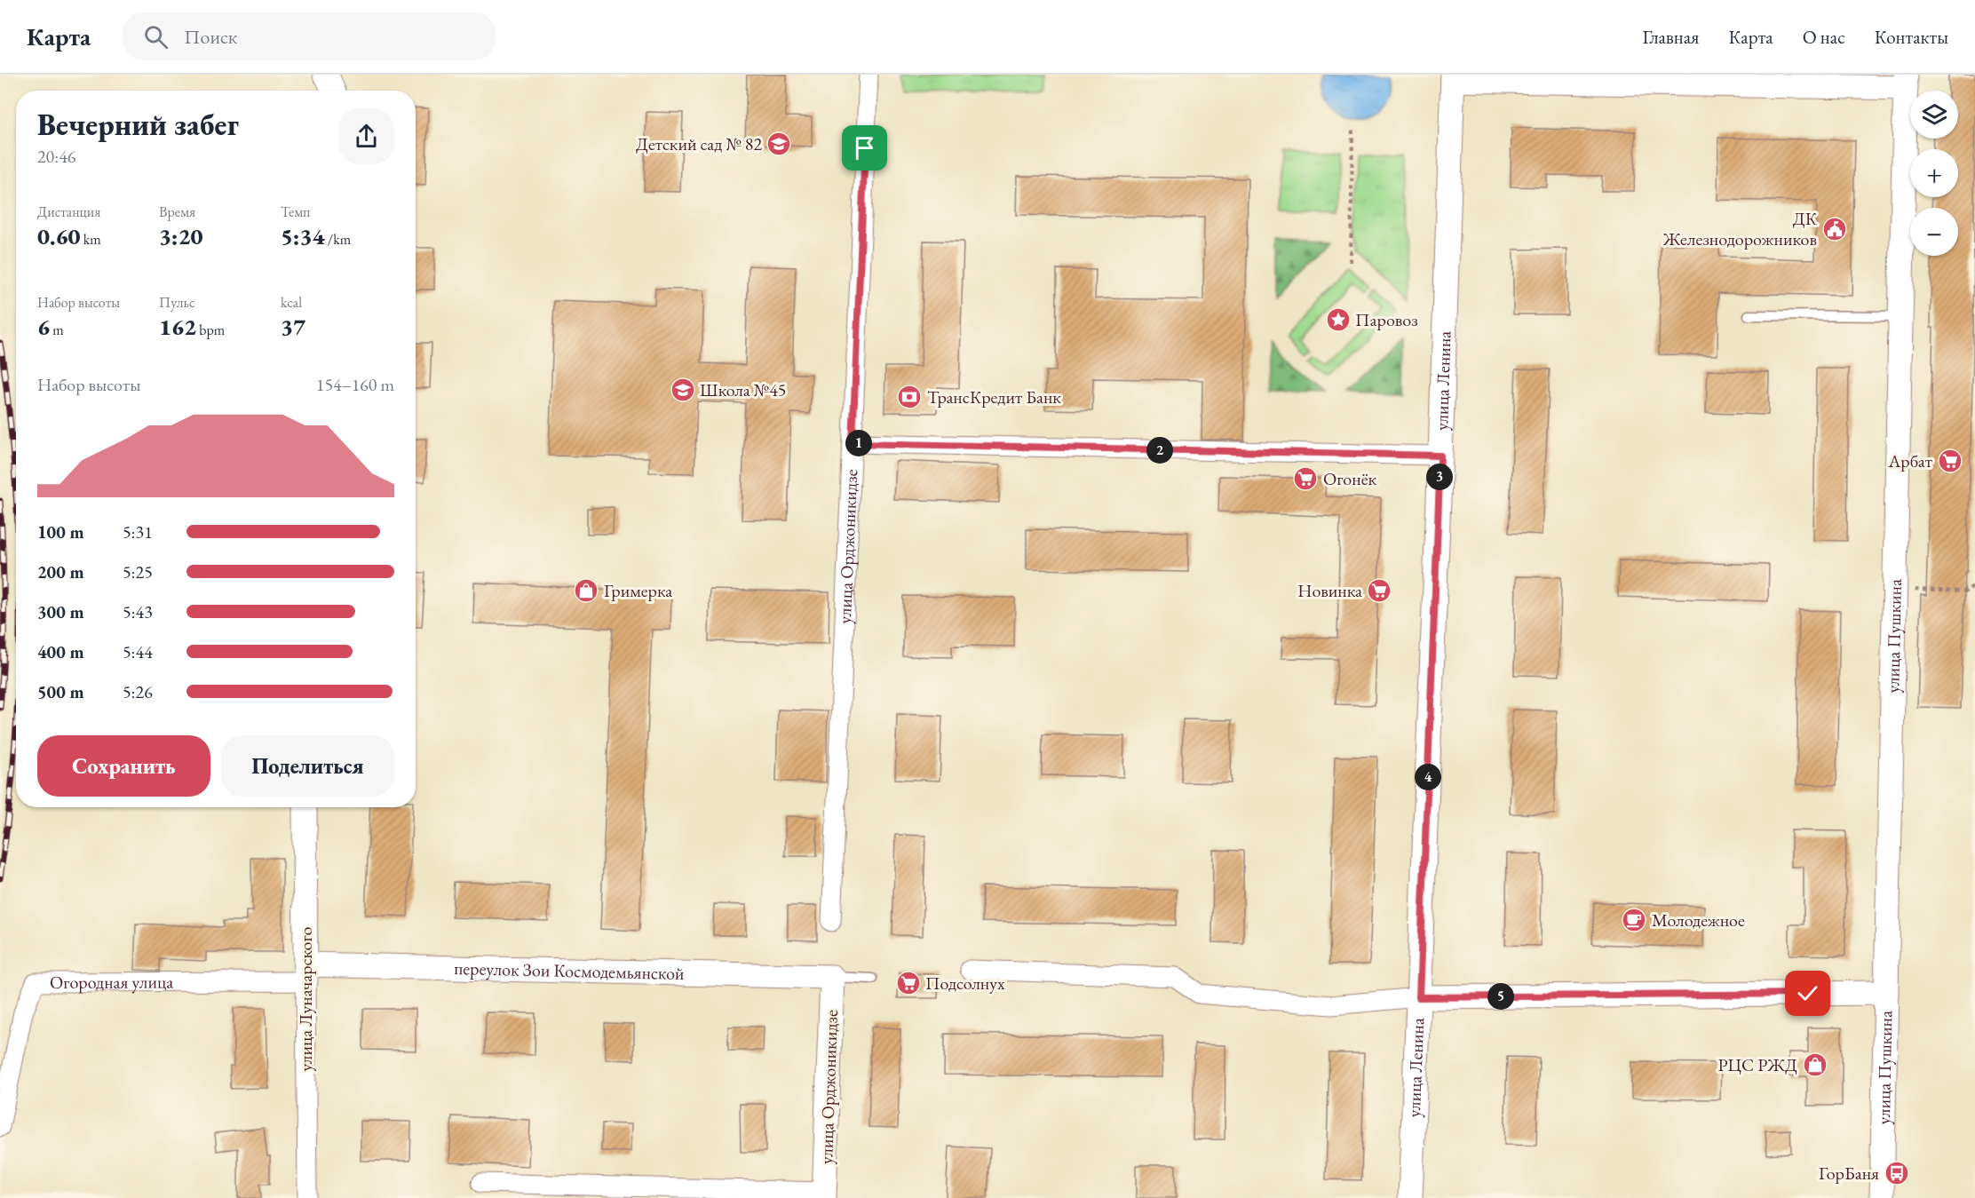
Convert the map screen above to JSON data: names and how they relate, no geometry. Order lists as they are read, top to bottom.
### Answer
{
  "streets": {
    "street": [
      "улица Ленина",
      "улица Орджоникидзе",
      "улица Пушкина",
      "переулок Зои Космодемьянской",
      "Огородная улица",
      "улица Луначарского"
    ]
  },
  "crossings": [
    ["улица Орджоникидзе", "переулок Зои Космодемьянской"],
    ["переулок Зои Космодемьянской", "Огородная улица"],
    ["переулок Зои Космодемьянской", "улица Луначарского"],
    ["Огородная улица", "улица Луначарского"]
  ],
  "places": {
    "school or university": ["Детский сад № 82", "Школа №45"],
    "public building": ["ДК Железнодорожников"],
    "place": ["Паровоз"],
    "bank": ["ТрансКредит Банк"],
    "supermarket": [
      "Арбат",
      "Огонёк",
      "Новинка",
      "Подсолнух"
    ],
    "shop": ["Гримерка", "РЦС РЖД"],
    "cafe": ["Молодежное"],
    "bus stop": ["ГорБаня"]
  },
  "page": {
    "header": "Карта",
    "search": "Поиск",
    "nav": [
      "Главная",
      "Карта",
      "О нас",
      "Контакты"
    ],
    "map_buttons": ["+", "−"],
    "heading": ["Вечерний забег", "20:46"],
    "stats": [
      ["Дистанция", "0.60 km"],
      ["Время", "3:20"],
      ["Темп", "5:34 /km"],
      ["Набор высоты", "6 m"],
      ["Пульс", "162 bpm"],
      ["kcal", "37"]
    ],
    "chart": ["Набор высоты", "154–160 m"],
    "pins": [
      "1",
      "2",
      "3",
      "4",
      "5"
    ],
    "list": [
      {
        "name": "100 m",
        "note": "5:31"
      },
      {
        "name": "200 m",
        "note": "5:25"
      },
      {
        "name": "300 m",
        "note": "5:43"
      },
      {
        "name": "400 m",
        "note": "5:44"
      },
      {
        "name": "500 m",
        "note": "5:26"
      }
    ],
    "buttons": ["Сохранить", "Поделиться"]
  }
}
